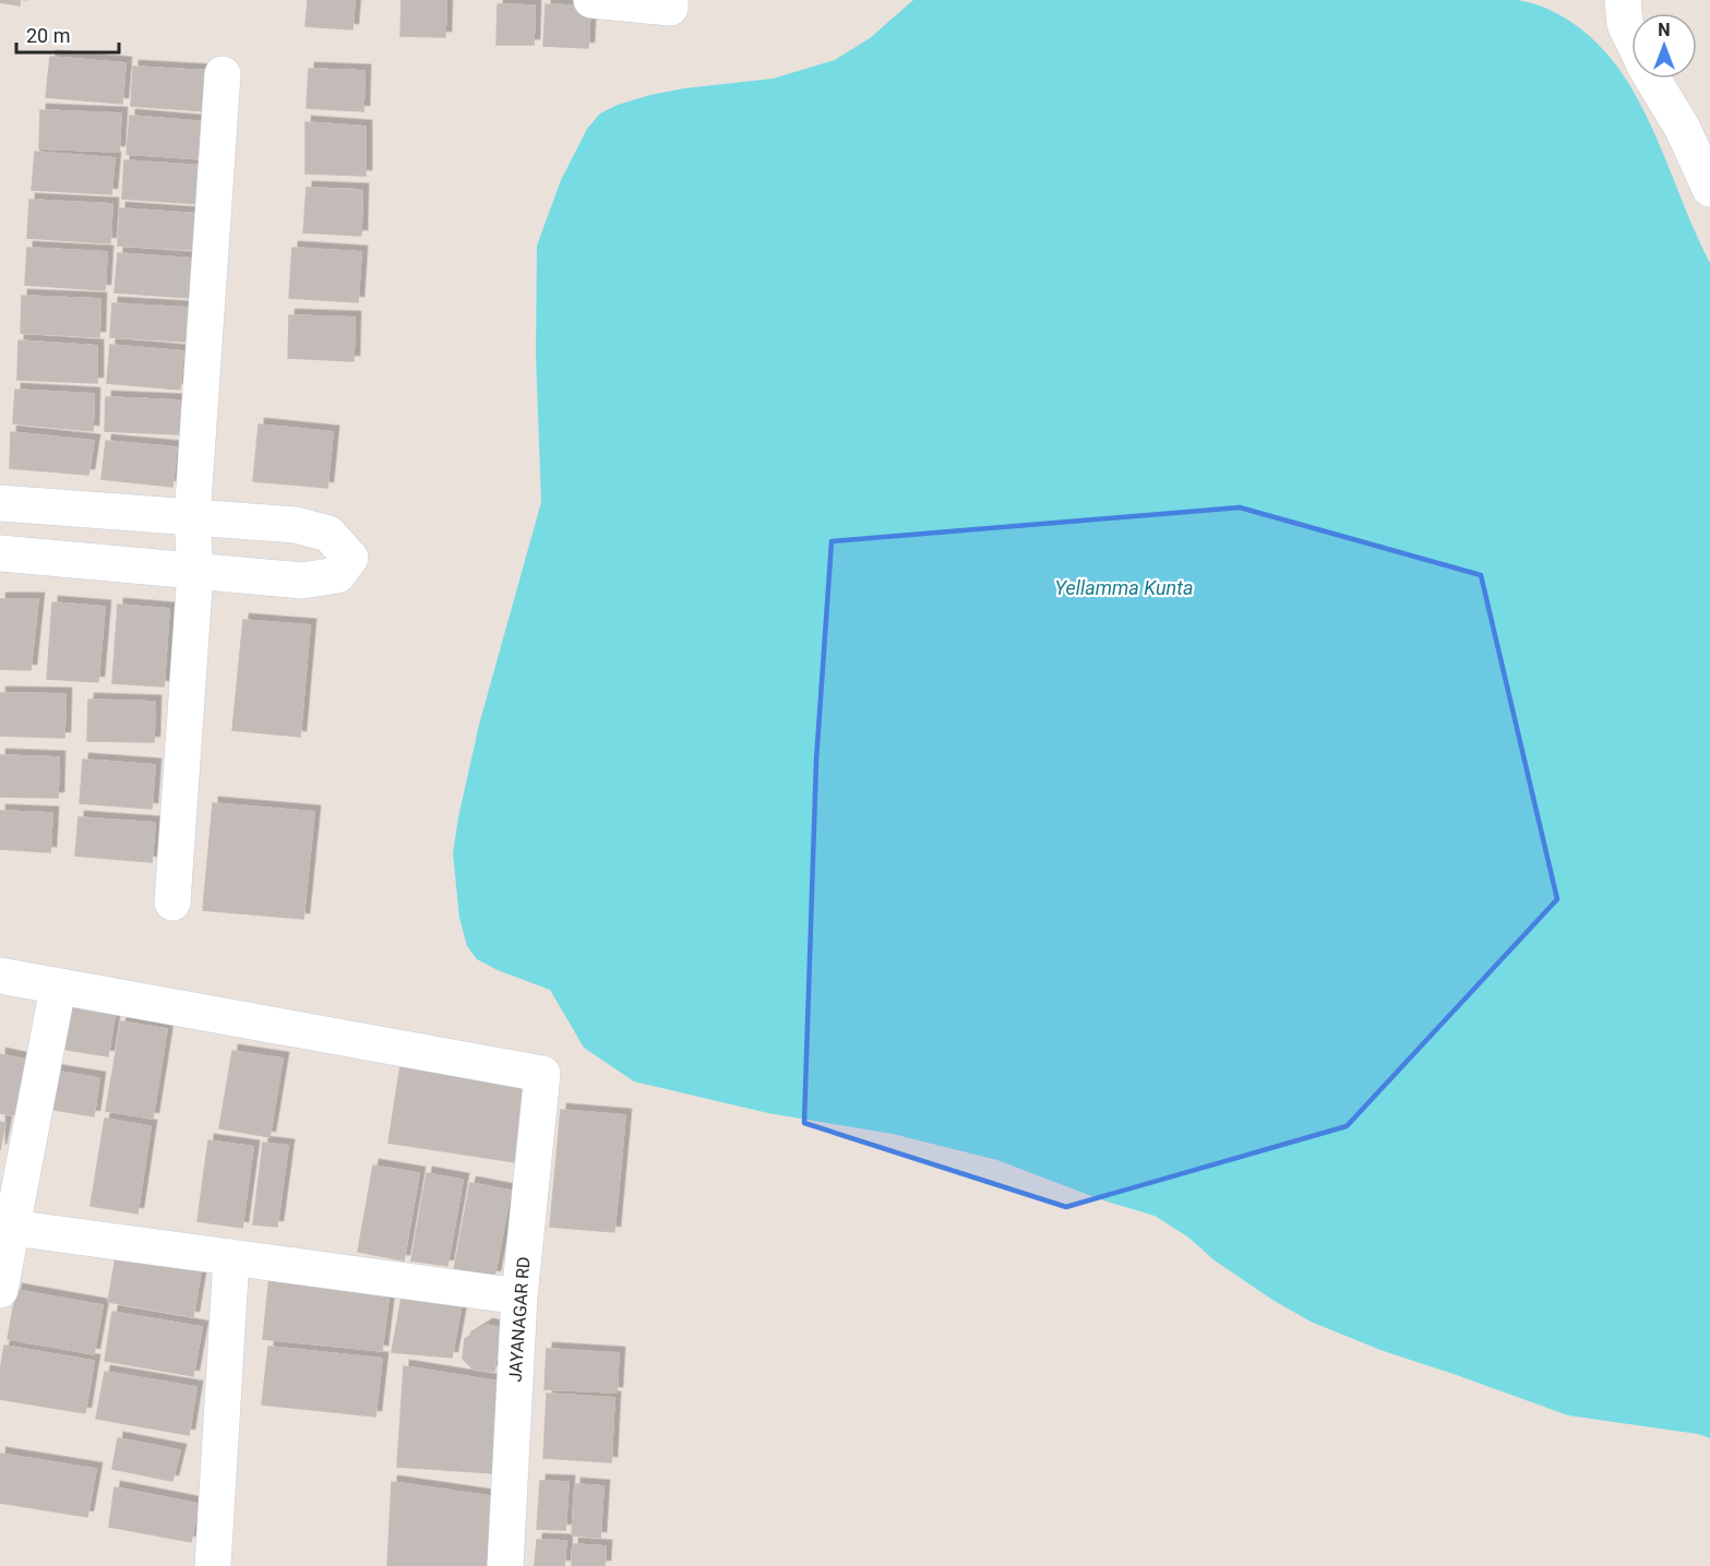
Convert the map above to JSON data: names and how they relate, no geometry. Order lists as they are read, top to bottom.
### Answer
{
  "streets": {
    "street": ["JAYANAGAR RD"]
  },
  "water": ["Yellamma Kunta"],
  "scale_bar": "20 m",
  "north": "top"
}
